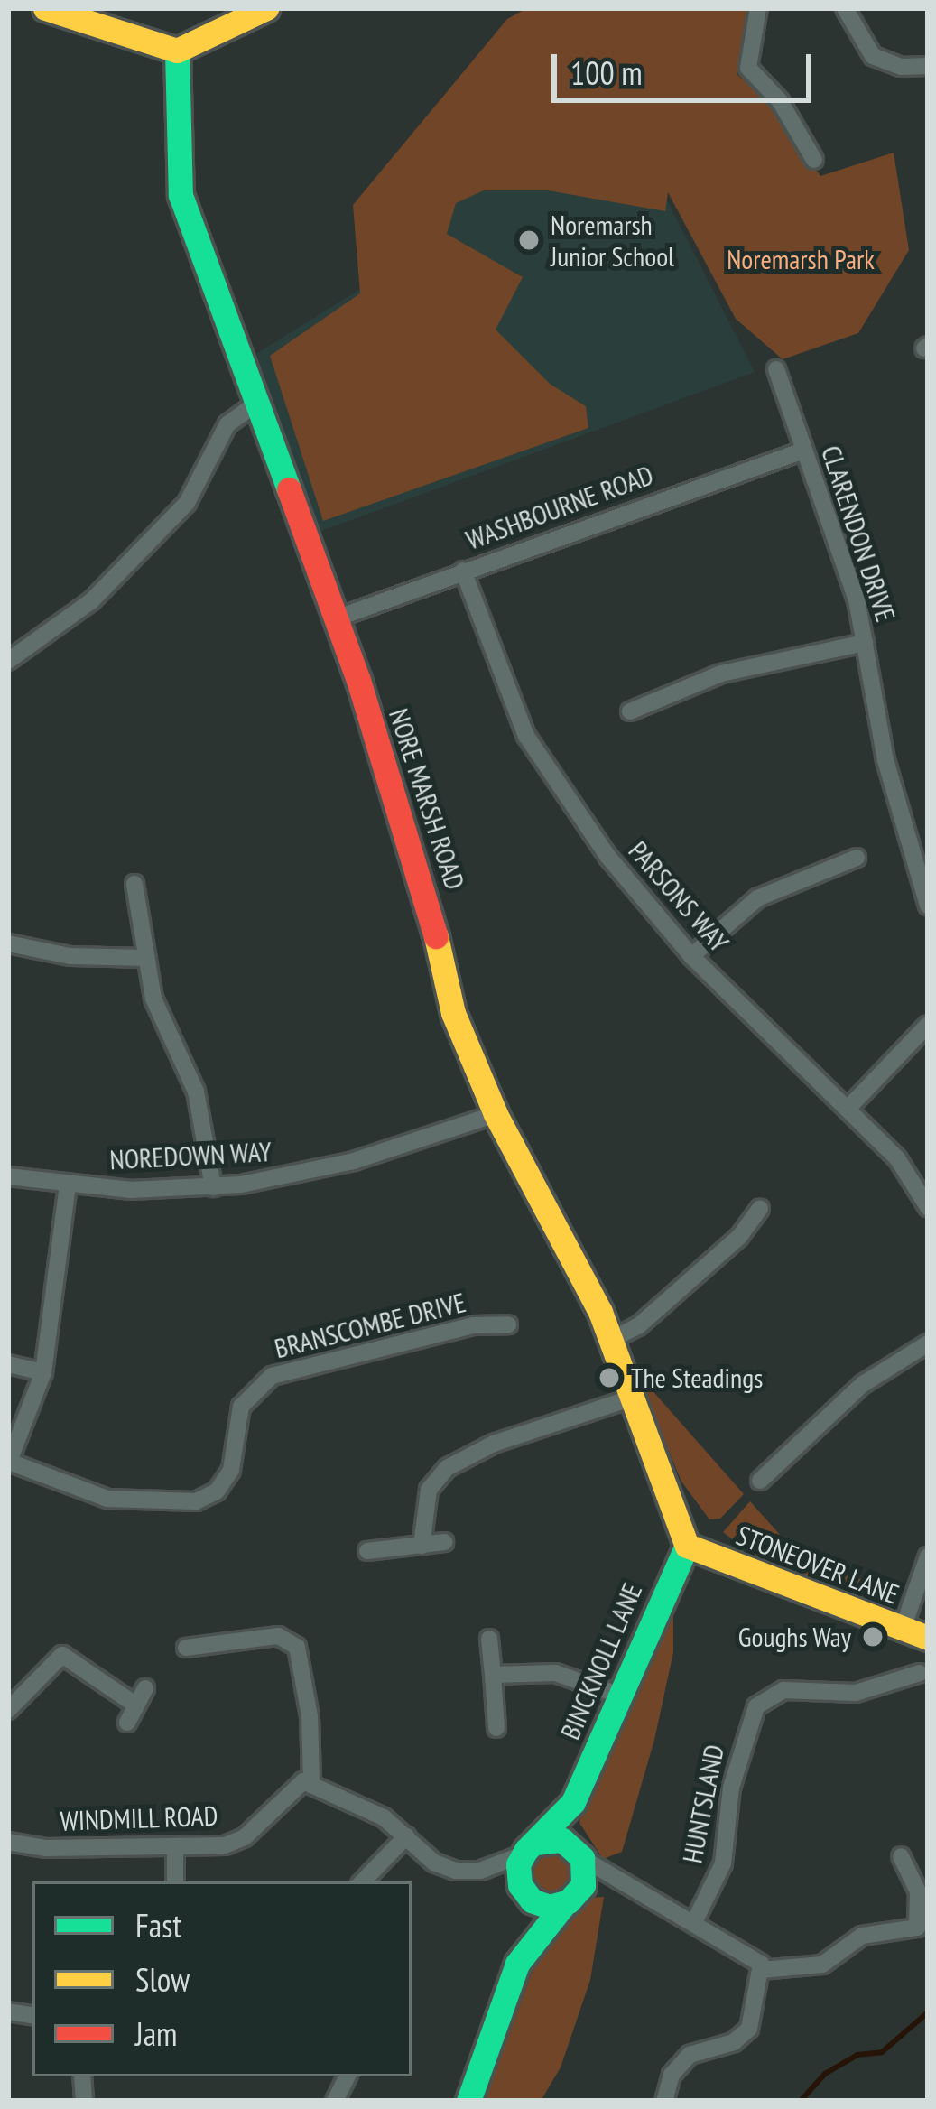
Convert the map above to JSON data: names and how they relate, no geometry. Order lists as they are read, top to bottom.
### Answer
{
  "streets": {
    "street": [
      "WASHBOURNE ROAD",
      "CLARENDON DRIVE",
      "NORE MARSH ROAD",
      "PARSONS WAY",
      "NOREDOWN WAY",
      "BRANSCOMBE DRIVE",
      "STONEOVER LANE",
      "BINCKNOLL LANE",
      "HUNTSLAND",
      "WINDMILL ROAD"
    ]
  },
  "crossings": [
    ["WASHBOURNE ROAD", "CLARENDON DRIVE"],
    ["WASHBOURNE ROAD", "NORE MARSH ROAD"],
    ["WASHBOURNE ROAD", "PARSONS WAY"],
    ["NORE MARSH ROAD", "NOREDOWN WAY"],
    ["NORE MARSH ROAD", "STONEOVER LANE"],
    ["NORE MARSH ROAD", "BINCKNOLL LANE"],
    ["STONEOVER LANE", "BINCKNOLL LANE"]
  ],
  "parks": ["Noremarsh Park"],
  "places": ["Noremarsh Junior School", "The Steadings", "Goughs Way"],
  "legend": ["Fast", "Slow", "Jam"],
  "scale_bar": "100 m"
}
